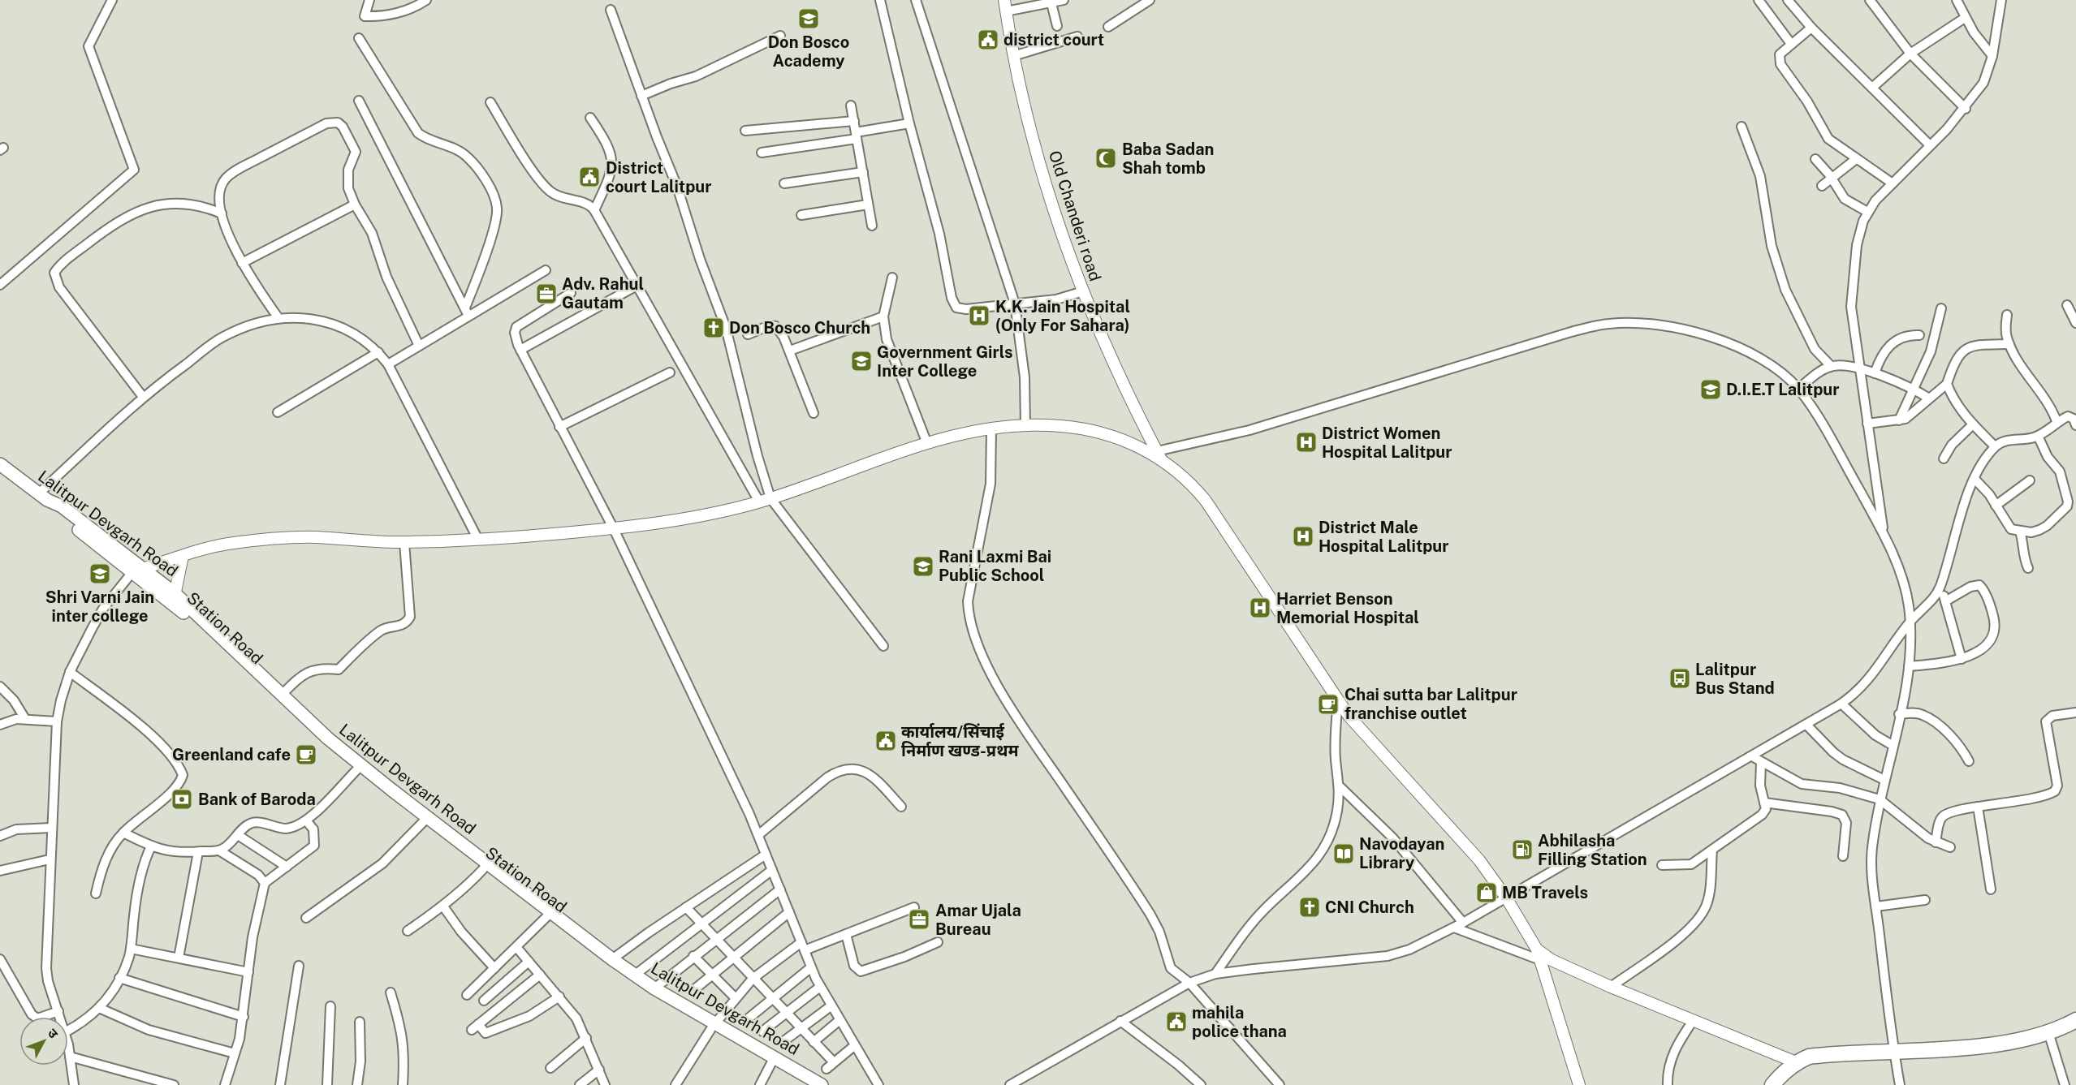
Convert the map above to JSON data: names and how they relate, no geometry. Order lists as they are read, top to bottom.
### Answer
{
  "streets": {
    "main road": ["Lalitpur Devgarh Road", "Station Road"],
    "street": ["Old Chanderi road"]
  },
  "crossings": [
    ["Lalitpur Devgarh Road", "Station Road"]
  ],
  "places": {
    "school or university": [
      "Don Bosco Academy",
      "Government Girls Inter College",
      "D.I.E.T Lalitpur",
      "Rani Laxmi Bai Public School",
      "Shri Varni Jain inter college"
    ],
    "public building": [
      "district court",
      "District court Lalitpur",
      "कार्यालय/सिंचाई निर्माण खण्ड-प्रथम",
      "mahila police thana"
    ],
    "mosque": ["Baba Sadan Shah tomb"],
    "office": ["Adv. Rahul Gautam", "Amar Ujala Bureau"],
    "hospital": [
      "K.K. Jain Hospital (Only For Sahara)",
      "District Women Hospital Lalitpur",
      "District Male Hospital Lalitpur",
      "Harriet Benson Memorial Hospital"
    ],
    "church": ["Don Bosco Church", "CNI Church"],
    "bus stop": ["Lalitpur Bus Stand"],
    "cafe": ["Chai sutta bar Lalitpur franchise outlet", "Greenland cafe"],
    "bank": ["Bank of Baroda"],
    "fuel station": ["Abhilasha Filling Station"],
    "library": ["Navodayan Library"],
    "shop": ["MB Travels"]
  },
  "north": "top right"
}
